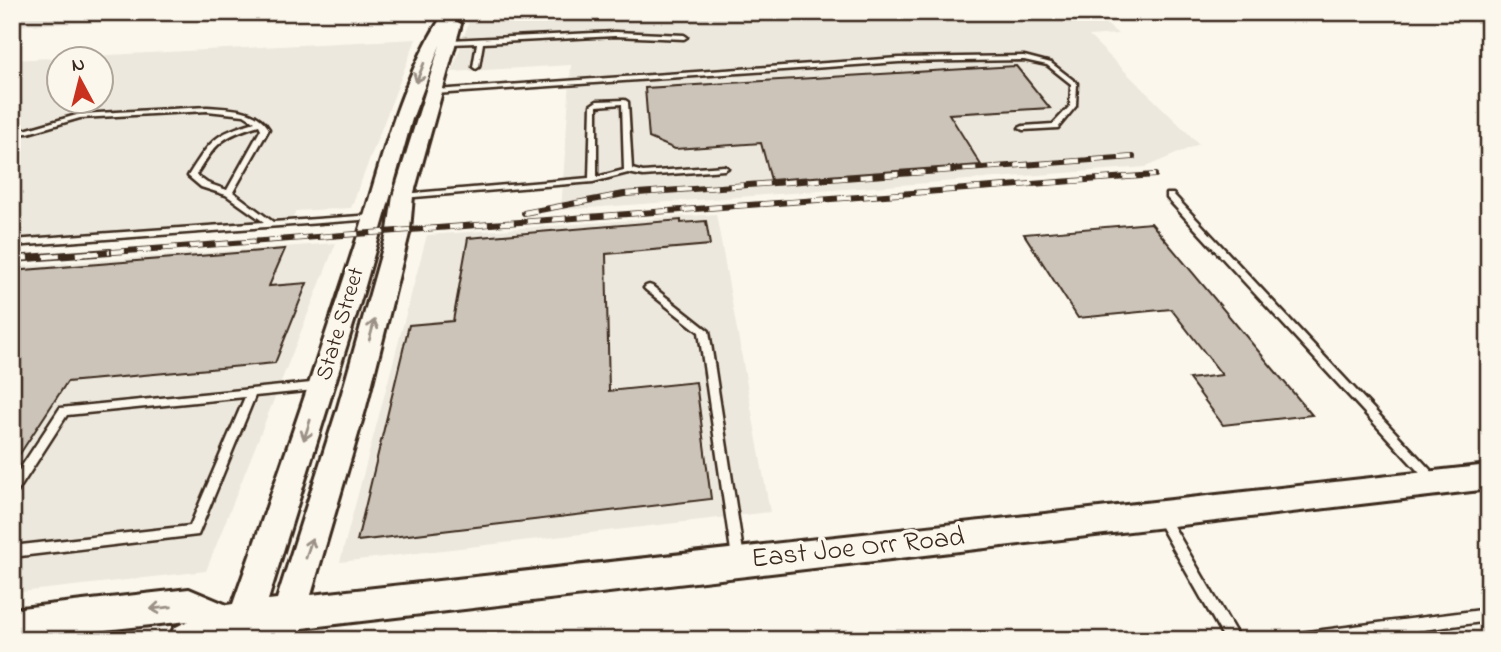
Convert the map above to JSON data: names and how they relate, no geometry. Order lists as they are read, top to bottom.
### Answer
{
  "streets": {
    "street": ["State Street", "East Joe Orr Road"]
  },
  "crossings": [
    ["State Street", "East Joe Orr Road"]
  ],
  "north": "top"
}
